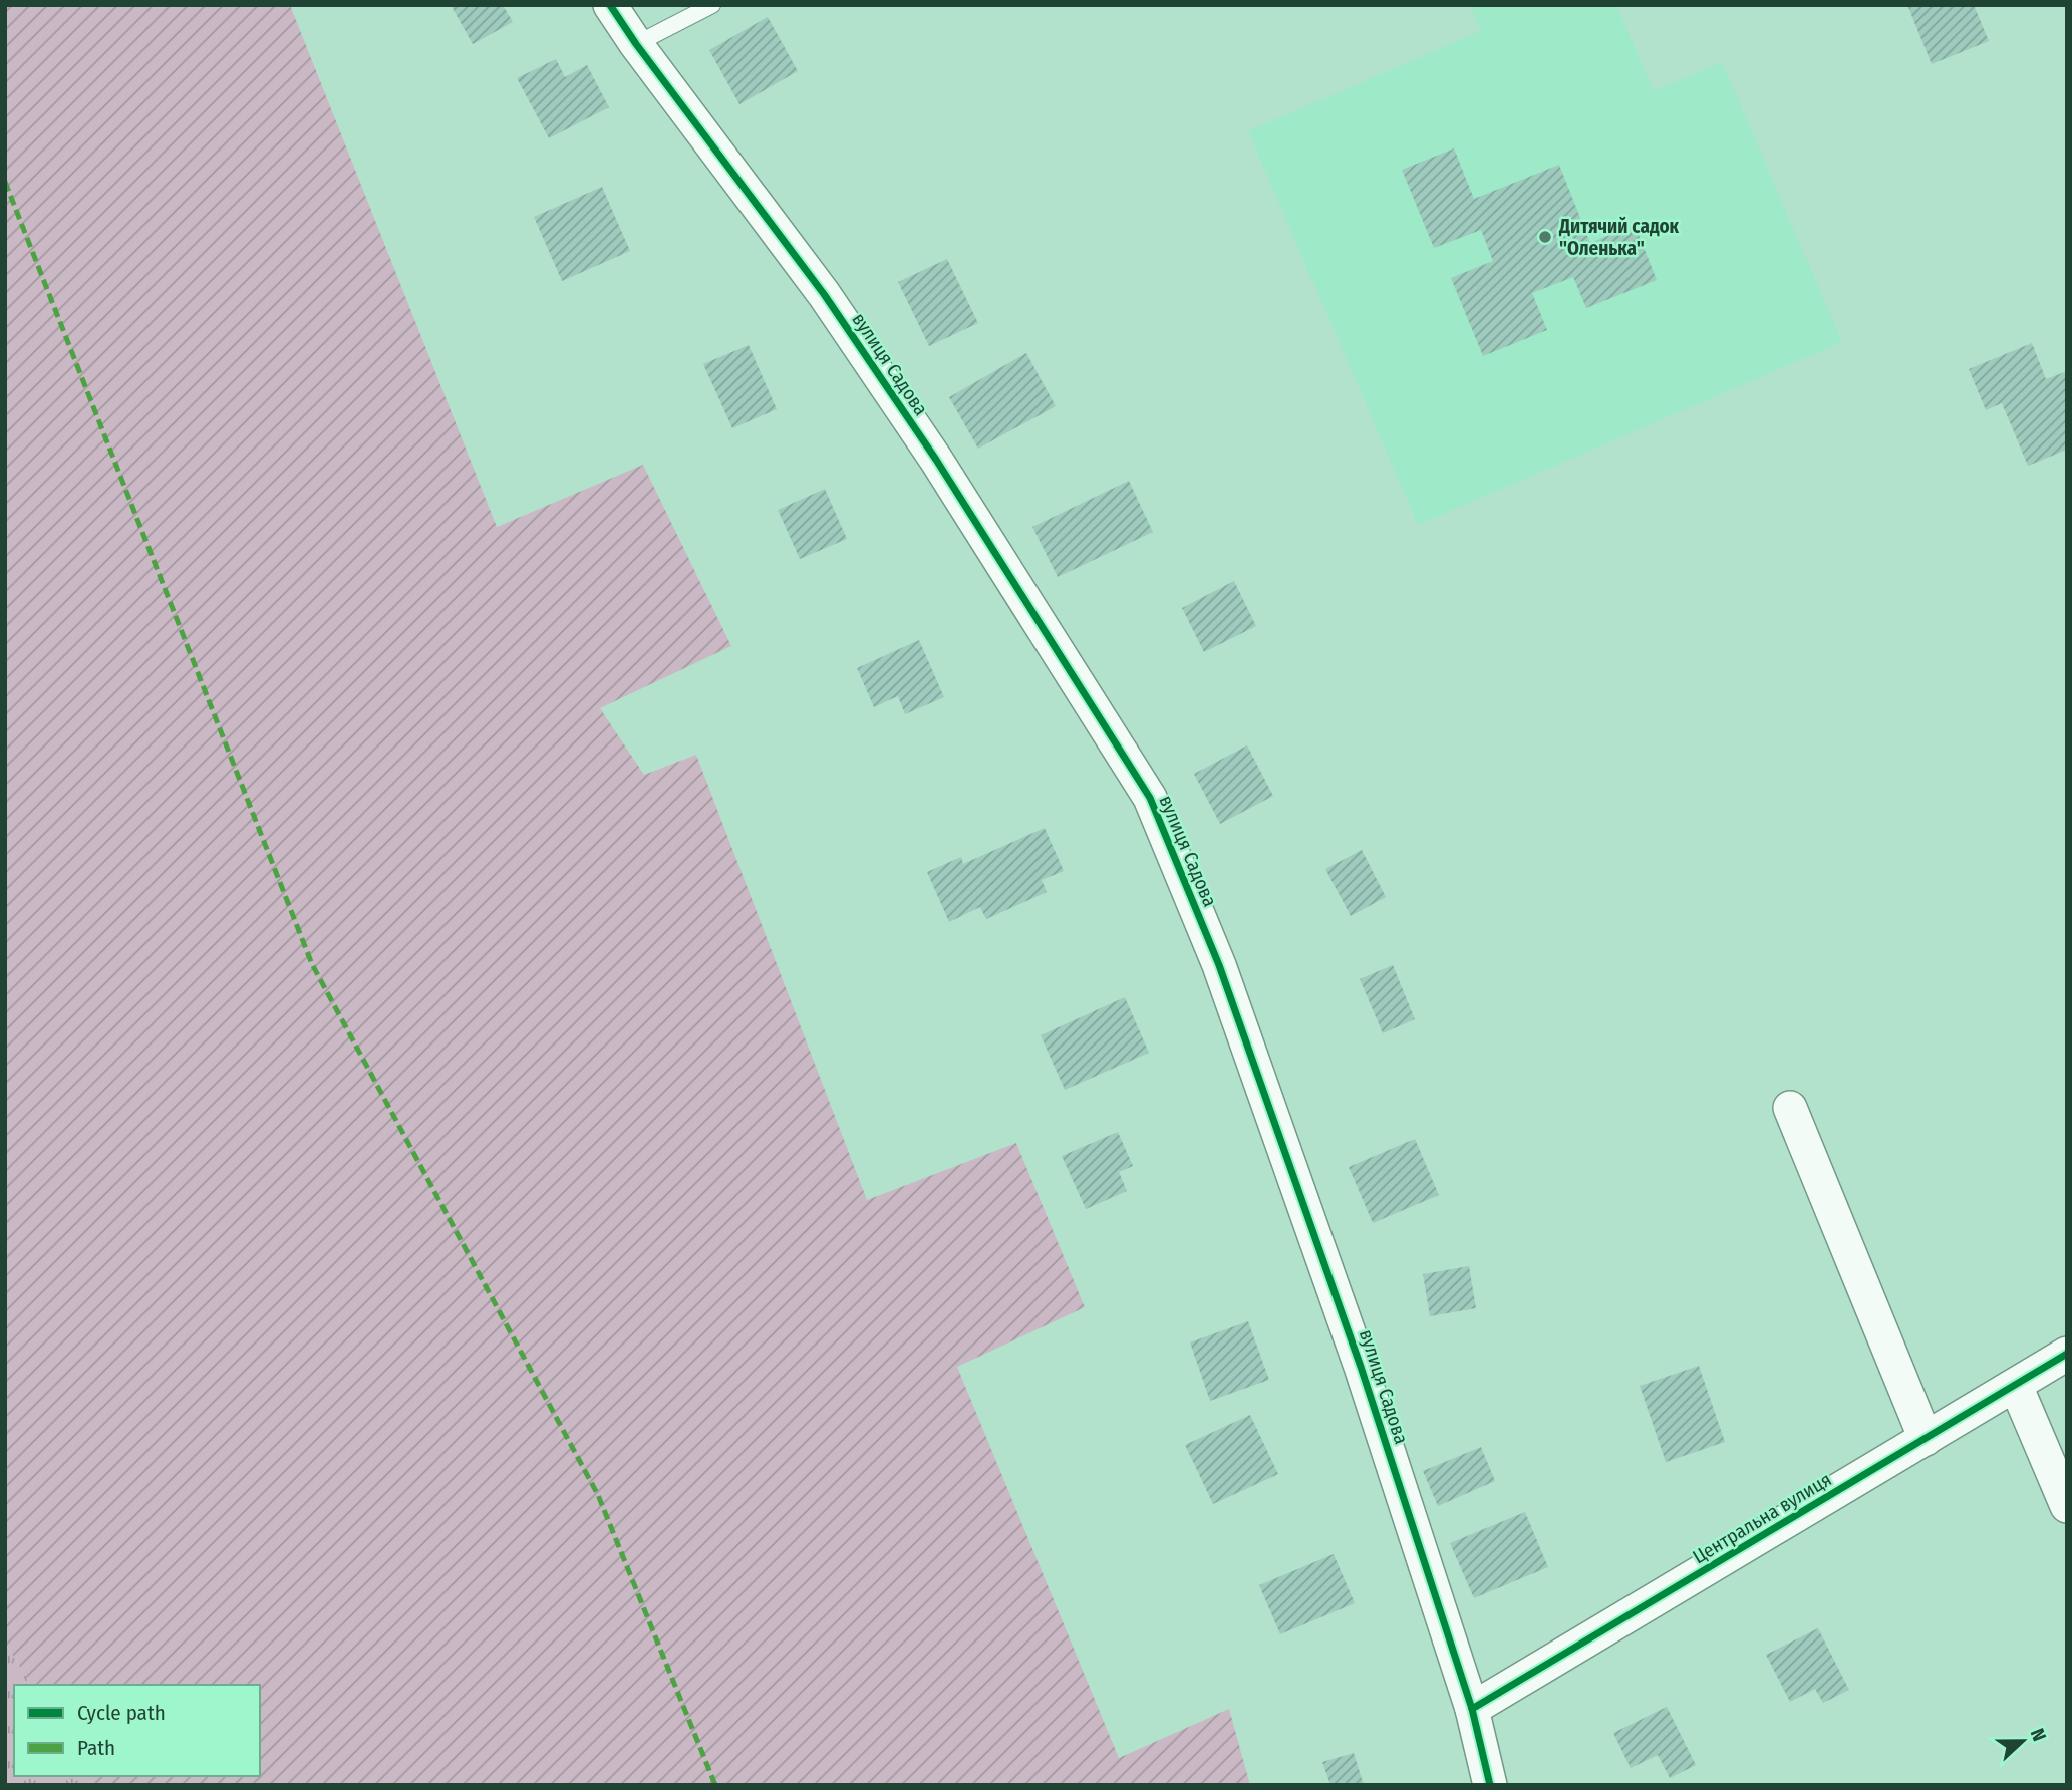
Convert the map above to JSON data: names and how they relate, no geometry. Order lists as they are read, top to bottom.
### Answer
{
  "streets": {
    "street": ["вулиця Садова", "Центральна вулиця"]
  },
  "crossings": [
    ["вулиця Садова", "Центральна вулиця"]
  ],
  "places": ["Дитячий садок \"Оленька\""],
  "legend": ["Cycle path", "Path"],
  "north": "right"
}
